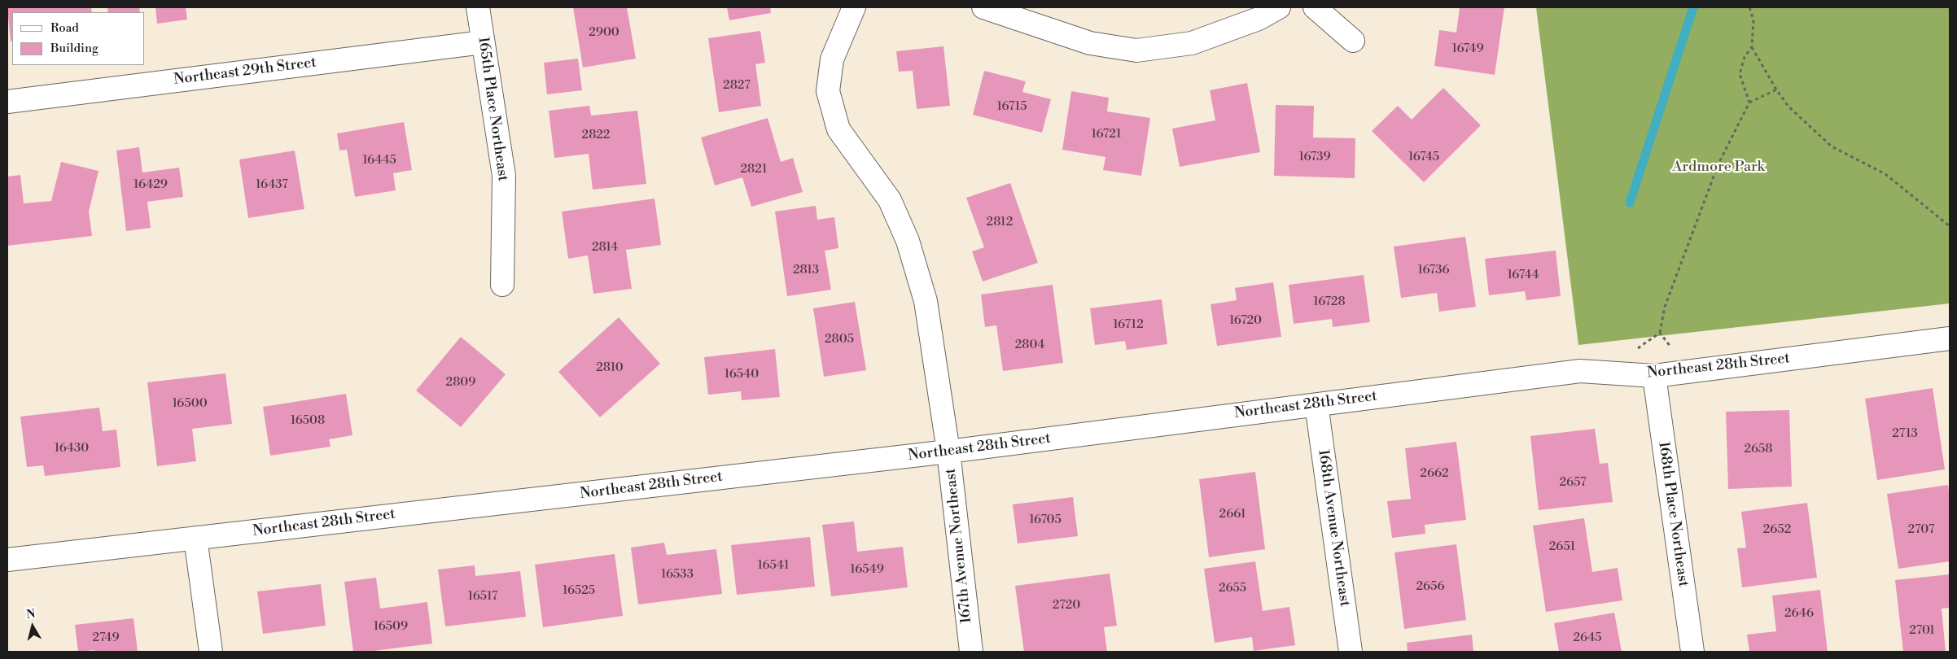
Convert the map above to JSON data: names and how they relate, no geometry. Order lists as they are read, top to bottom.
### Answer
{
  "streets": {
    "street": [
      "Northeast 29th Street",
      "165th Place Northeast",
      "Northeast 28th Street",
      "168th Place Northeast",
      "168th Avenue Northeast",
      "167th Avenue Northeast"
    ]
  },
  "crossings": [
    ["Northeast 29th Street", "165th Place Northeast"],
    ["Northeast 28th Street", "168th Place Northeast"],
    ["Northeast 28th Street", "168th Avenue Northeast"],
    ["Northeast 28th Street", "167th Avenue Northeast"]
  ],
  "parks": ["Ardmore Park"],
  "house_numbers": [
    "2900",
    "16749",
    "2827",
    "16715",
    "16721",
    "2822",
    "16739",
    "16745",
    "16445",
    "2821",
    "16429",
    "16437",
    "2812",
    "2814",
    "2813",
    "16736",
    "16744",
    "16728",
    "16720",
    "16712",
    "2805",
    "2804",
    "2810",
    "16540",
    "2809",
    "16500",
    "16508",
    "2713",
    "16430",
    "2658",
    "2662",
    "2657",
    "2661",
    "16705",
    "2652",
    "2707",
    "2651",
    "16541",
    "16549",
    "16533",
    "2656",
    "2655",
    "16525",
    "16517",
    "2720",
    "2646",
    "16509",
    "2701",
    "2749",
    "2645"
  ],
  "legend": ["Road", "Building"],
  "north": "top"
}
